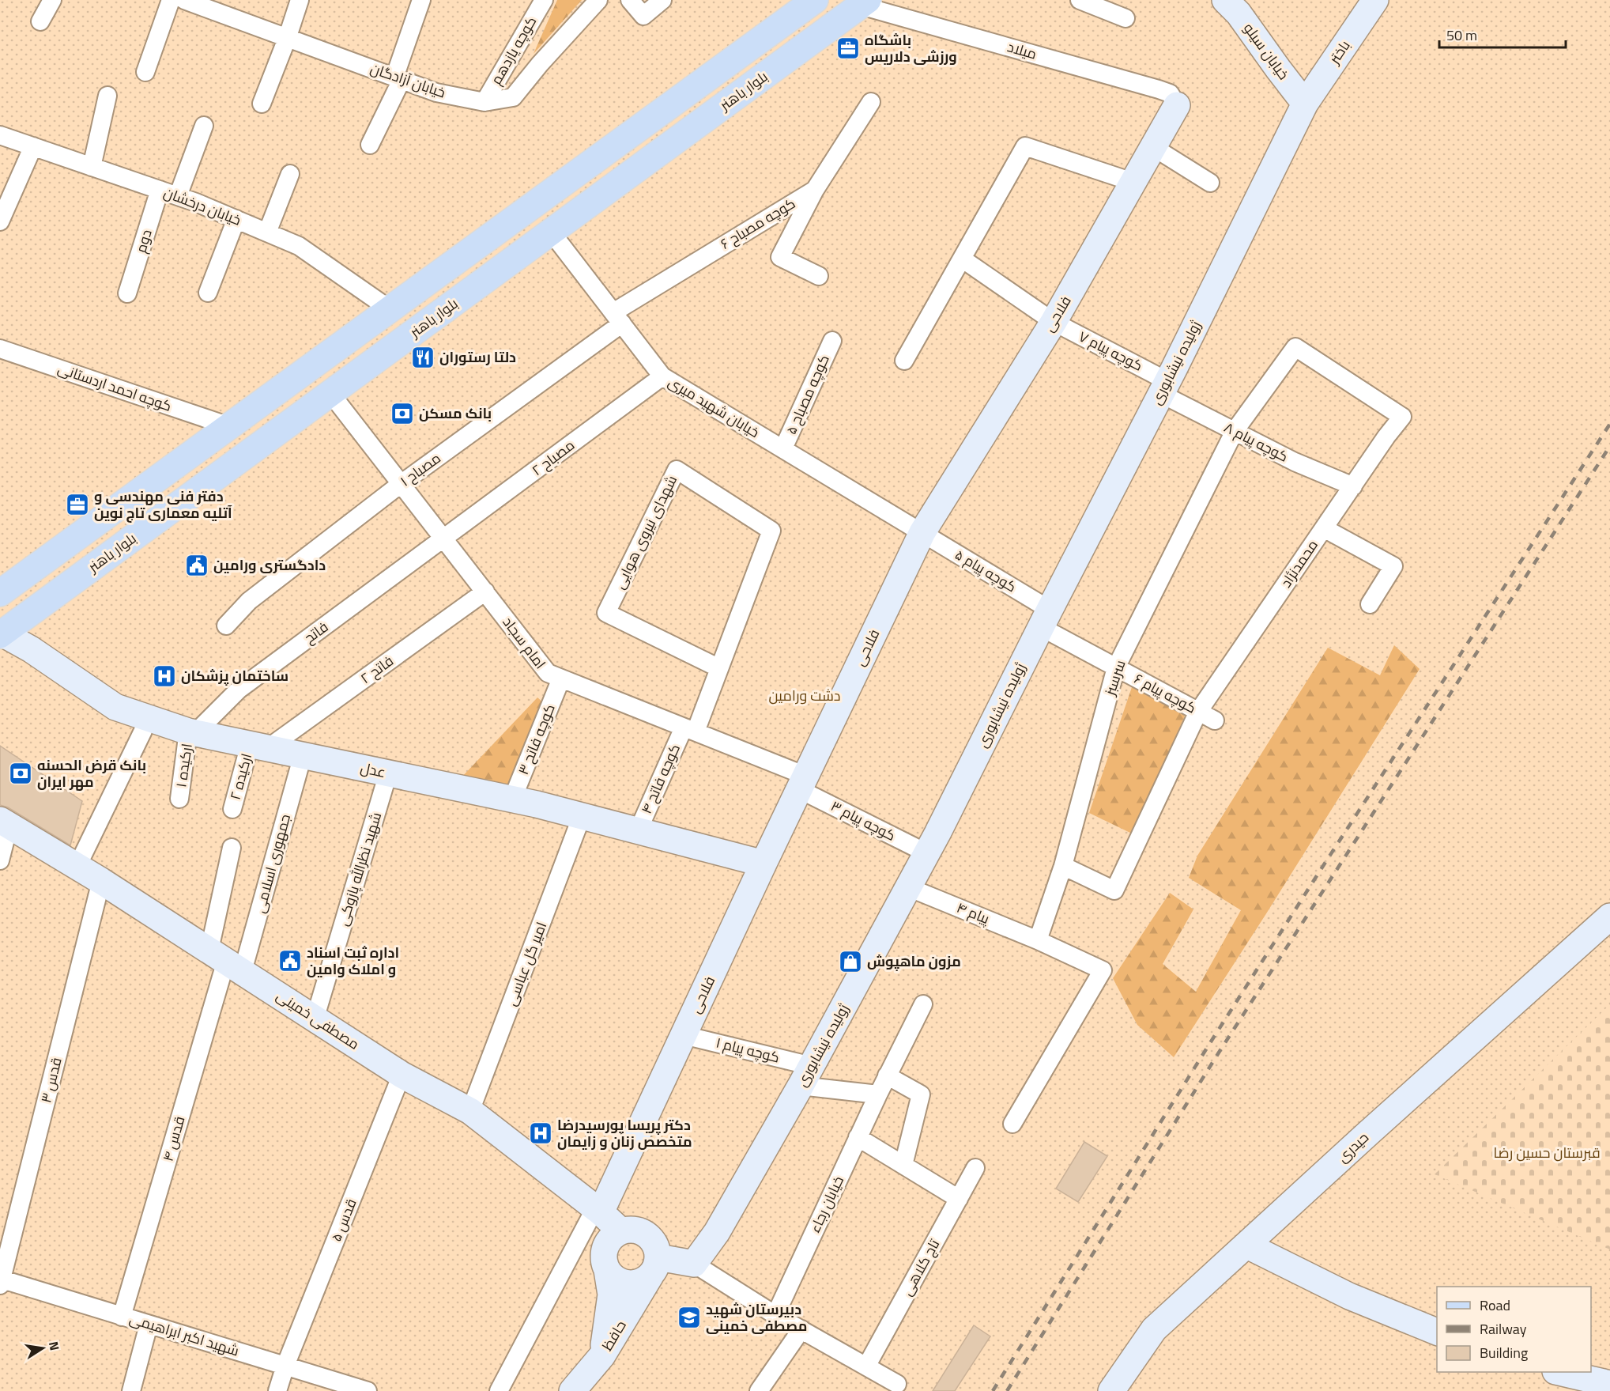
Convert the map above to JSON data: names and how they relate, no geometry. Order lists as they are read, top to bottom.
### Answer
{
  "streets": {
    "main road": [
      "خیابان سیلو",
      "باختر",
      "بلوار باهنر",
      "فلاحی",
      "ژولیده نیشابوری",
      "عدل",
      "مصطفی خمینی",
      "حیدری",
      "حافظ"
    ],
    "street": [
      "کوچه یازدهم",
      "میلاد",
      "خیابان آزادگان",
      "خیابان درخشان",
      "کوچه مصباح ۶",
      "دوم",
      "کوچه پیام ۷",
      "کوچه احمد اردستانی",
      "کوچه مصباح ۵",
      "خیابان شهید میری",
      "کوچه پیام ۸",
      "مصباح ۲",
      "مصباح ۱",
      "شهدای نیروی هوایی",
      "محمدنژاد",
      "کوچه پیام ۵",
      "فاتح",
      "امام سجاد",
      "فاتح ۲",
      "سرسبز",
      "کوچه پیام ۶",
      "کوچه فاتح ۳",
      "ارکیده ۱",
      "ارکیده ۲",
      "کوچه فاتح ۴",
      "کوچه پیام ۳",
      "جمهوری اسلامی",
      "شهید نظرالله پازوکی",
      "پیام ۴",
      "امیر گل عباسی",
      "کوچه پیام ۱",
      "قدس ۳",
      "قدس ۴",
      "خیابان رجاء",
      "قدس ۵",
      "تاج کلاهی",
      "شهید اکبر ابراهیمی"
    ]
  },
  "crossings": [
    ["کوچه یازدهم", "خیابان آزادگان"],
    ["میلاد", "بلوار باهنر"],
    ["میلاد", "فلاحی"],
    ["خیابان سیلو", "باختر"],
    ["خیابان سیلو", "ژولیده نیشابوری"],
    ["باختر", "ژولیده نیشابوری"],
    ["بلوار باهنر", "خیابان شهید میری"],
    ["بلوار باهنر", "امام سجاد"],
    ["بلوار باهنر", "عدل"],
    ["خیابان درخشان", "دوم"],
    ["کوچه مصباح ۶", "خیابان شهید میری"],
    ["کوچه مصباح ۶", "مصباح ۱"],
    ["فلاحی", "کوچه پیام ۷"],
    ["فلاحی", "خیابان شهید میری"],
    ["فلاحی", "کوچه پیام ۵"],
    ["فلاحی", "امام سجاد"],
    ["فلاحی", "عدل"],
    ["فلاحی", "کوچه پیام ۳"],
    ["فلاحی", "مصطفی خمینی"],
    ["فلاحی", "کوچه پیام ۱"],
    ["کوچه پیام ۷", "ژولیده نیشابوری"],
    ["کوچه پیام ۷", "کوچه پیام ۸"],
    ["ژولیده نیشابوری", "کوچه پیام ۸"],
    ["ژولیده نیشابوری", "کوچه پیام ۵"],
    ["ژولیده نیشابوری", "کوچه پیام ۶"],
    ["ژولیده نیشابوری", "کوچه پیام ۳"],
    ["ژولیده نیشابوری", "پیام ۴"],
    ["ژولیده نیشابوری", "کوچه پیام ۱"],
    ["کوچه مصباح ۵", "خیابان شهید میری"],
    ["خیابان شهید میری", "مصباح ۲"],
    ["خیابان شهید میری", "مصباح ۱"],
    ["خیابان شهید میری", "کوچه پیام ۵"],
    ["کوچه پیام ۸", "محمدنژاد"],
    ["کوچه پیام ۸", "سرسبز"],
    ["مصباح ۲", "فاتح"],
    ["مصباح ۲", "امام سجاد"],
    ["مصباح ۱", "امام سجاد"],
    ["شهدای نیروی هوایی", "امام سجاد"],
    ["شهدای نیروی هوایی", "کوچه فاتح ۴"],
    ["محمدنژاد", "سرسبز"],
    ["محمدنژاد", "کوچه پیام ۶"],
    ["کوچه پیام ۵", "کوچه پیام ۶"],
    ["فاتح", "امام سجاد"],
    ["فاتح", "ارکیده ۱"],
    ["فاتح", "عدل"],
    ["امام سجاد", "فاتح ۲"],
    ["امام سجاد", "کوچه فاتح ۳"],
    ["امام سجاد", "کوچه فاتح ۴"],
    ["امام سجاد", "کوچه پیام ۳"],
    ["فاتح ۲", "عدل"],
    ["فاتح ۲", "ارکیده ۲"],
    ["سرسبز", "کوچه پیام ۶"],
    ["سرسبز", "پیام ۴"],
    ["کوچه فاتح ۳", "عدل"],
    ["ارکیده ۱", "عدل"],
    ["عدل", "ارکیده ۲"],
    ["عدل", "کوچه فاتح ۴"],
    ["عدل", "جمهوری اسلامی"],
    ["عدل", "شهید نظرالله پازوکی"],
    ["عدل", "امیر گل عباسی"],
    ["جمهوری اسلامی", "مصطفی خمینی"],
    ["جمهوری اسلامی", "قدس ۴"],
    ["شهید نظرالله پازوکی", "مصطفی خمینی"],
    ["امیر گل عباسی", "مصطفی خمینی"],
    ["مصطفی خمینی", "قدس ۳"],
    ["مصطفی خمینی", "قدس ۴"],
    ["مصطفی خمینی", "قدس ۵"],
    ["مصطفی خمینی", "حافظ"],
    ["کوچه پیام ۱", "خیابان رجاء"],
    ["قدس ۳", "شهید اکبر ابراهیمی"],
    ["قدس ۴", "شهید اکبر ابراهیمی"],
    ["قدس ۵", "شهید اکبر ابراهیمی"]
  ],
  "parks": ["دشت ورامین", "قبرستان حسین رضا"],
  "places": {
    "office": ["باشگاه ورزشی دلاریس", "دفتر فنی مهندسی و آتلیه معماری تاج نوین"],
    "restaurant": ["دلتا رستوران"],
    "bank": ["بانک مسکن", "بانک قرض الحسنه مهر ایران"],
    "public building": ["دادگستری ورامین", "اداره ثبت اسناد و املاک وامین"],
    "hospital": ["ساختمان پزشکان", "دکتر پریسا پورسیدرضا متخصص زنان و زایمان"],
    "shop": ["مزون ماهپوش"],
    "school or university": ["دبیرستان شهید مصطفی خمینی"]
  },
  "legend": ["Road", "Railway", "Building"],
  "scale_bar": "50 m",
  "north": "right"
}
